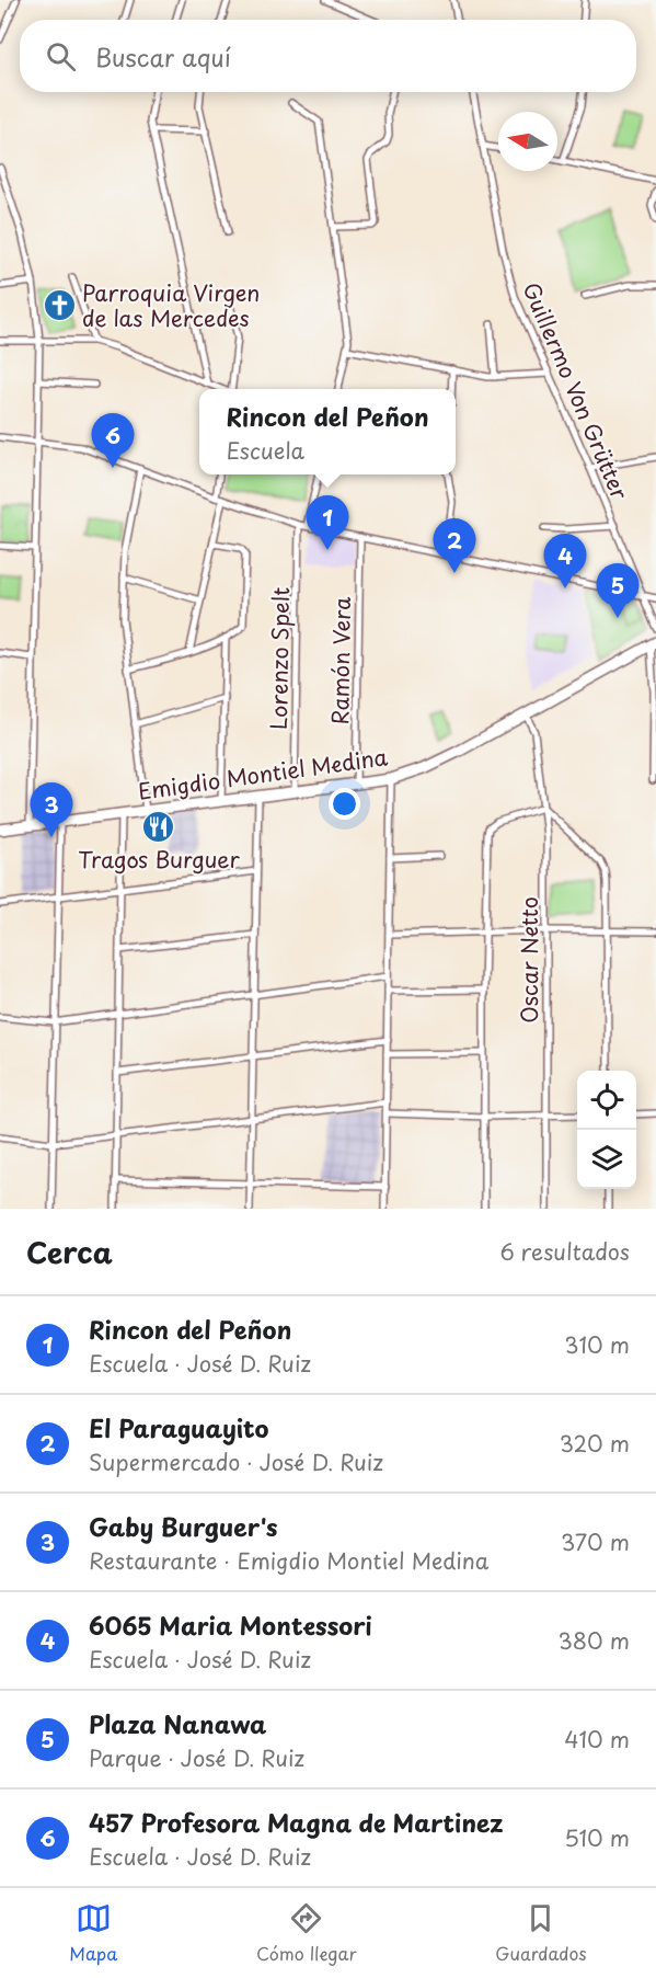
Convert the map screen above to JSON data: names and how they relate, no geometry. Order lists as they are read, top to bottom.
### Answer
{
  "streets": {
    "main road": ["Emigdio Montiel Medina"],
    "street": [
      "Guillermo Von Grütter",
      "Lorenzo Spelt",
      "Ramón Vera",
      "Oscar Netto"
    ]
  },
  "crossings": [
    ["Lorenzo Spelt", "Emigdio Montiel Medina"],
    ["Ramón Vera", "Emigdio Montiel Medina"],
    ["Emigdio Montiel Medina", "Oscar Netto"]
  ],
  "places": {
    "church": ["Parroquia Virgen de las Mercedes"],
    "restaurant": ["Tragos Burguer"]
  },
  "north": "left",
  "page": {
    "search": "Buscar aquí",
    "popup": ["Rincon del Peñon", "Escuela"],
    "pins": [
      "6",
      "1",
      "2",
      "4",
      "5",
      "3"
    ],
    "heading": ["Cerca", "6 resultados"],
    "list": [
      {
        "mark": "1",
        "name": "Rincon del Peñon",
        "note": "Escuela · José D. Ruiz",
        "value": "310 m"
      },
      {
        "mark": "2",
        "name": "El Paraguayito",
        "note": "Supermercado · José D. Ruiz",
        "value": "320 m"
      },
      {
        "mark": "3",
        "name": "Gaby Burguer's",
        "note": "Restaurante · Emigdio Montiel Medina",
        "value": "370 m"
      },
      {
        "mark": "4",
        "name": "6065 Maria Montessori",
        "note": "Escuela · José D. Ruiz",
        "value": "380 m"
      },
      {
        "mark": "5",
        "name": "Plaza Nanawa",
        "note": "Parque · José D. Ruiz",
        "value": "410 m"
      },
      {
        "mark": "6",
        "name": "457 Profesora Magna de Martinez",
        "note": "Escuela · José D. Ruiz",
        "value": "510 m"
      }
    ],
    "nav": ["Mapa", "Cómo llegar", "Guardados"]
  }
}
